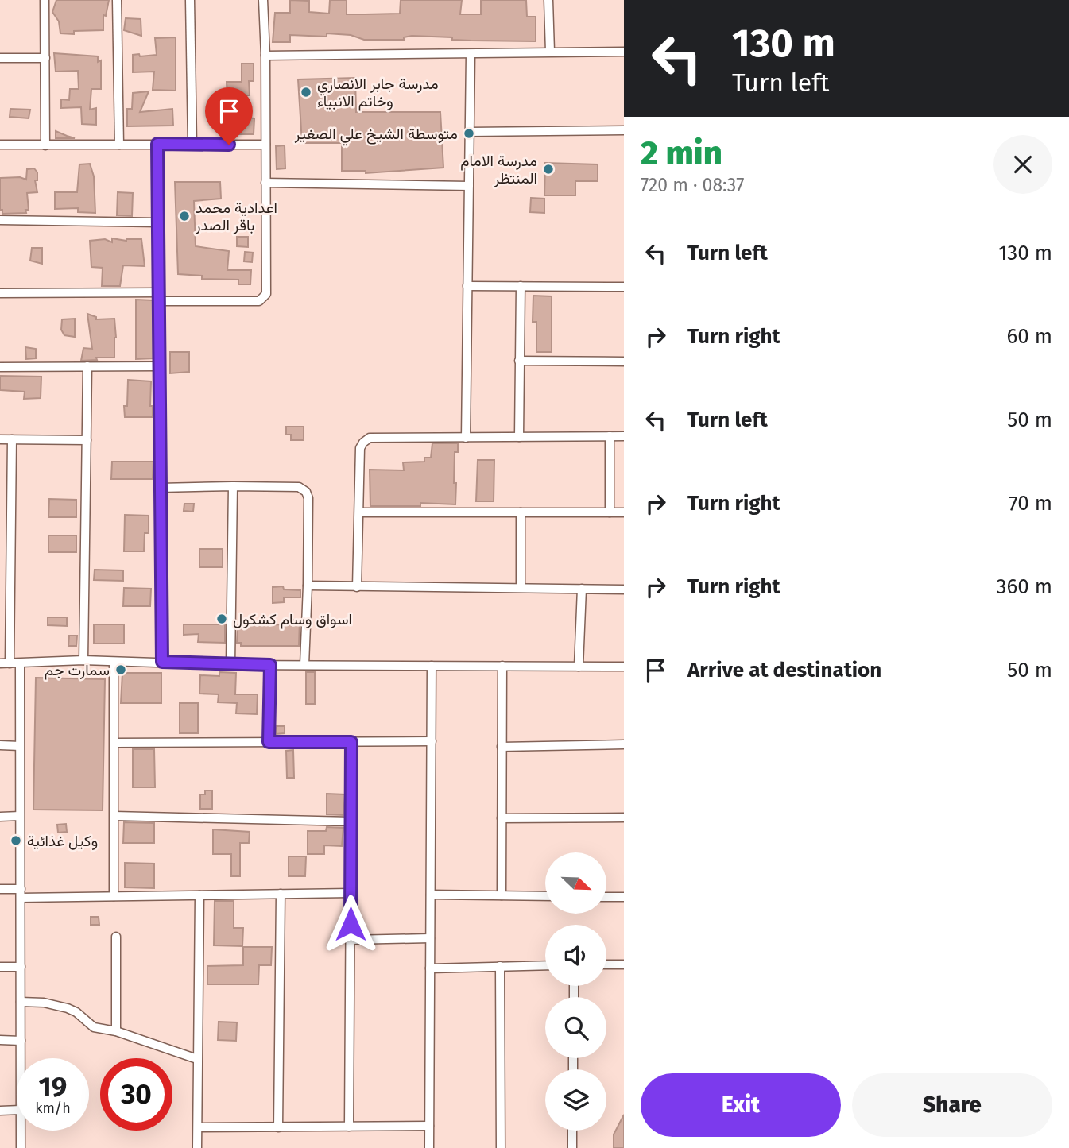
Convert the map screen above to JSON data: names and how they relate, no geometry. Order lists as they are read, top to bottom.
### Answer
{
  "places": [
    "مدرسة جابر الانصاري وخاتم الانبياء",
    "متوسطة الشيخ علي الصغير",
    "مدرسة الامام المنتظر",
    "اعدادية محمد باقر الصدر",
    "اسواق وسام كشكول",
    "سمارت جم",
    "وكيل غذائية"
  ],
  "north": "bottom right",
  "page": {
    "turn": ["130 m", "Turn left"],
    "heading": ["2 min", "720 m · 08:37"],
    "list": [
      {
        "name": "Turn left",
        "value": "130 m"
      },
      {
        "name": "Turn right",
        "value": "60 m"
      },
      {
        "name": "Turn left",
        "value": "50 m"
      },
      {
        "name": "Turn right",
        "value": "70 m"
      },
      {
        "name": "Turn right",
        "value": "360 m"
      },
      {
        "name": "Arrive at destination",
        "value": "50 m"
      }
    ],
    "speed": "19 km/h",
    "limit": "30",
    "buttons": ["Exit", "Share"]
  }
}
